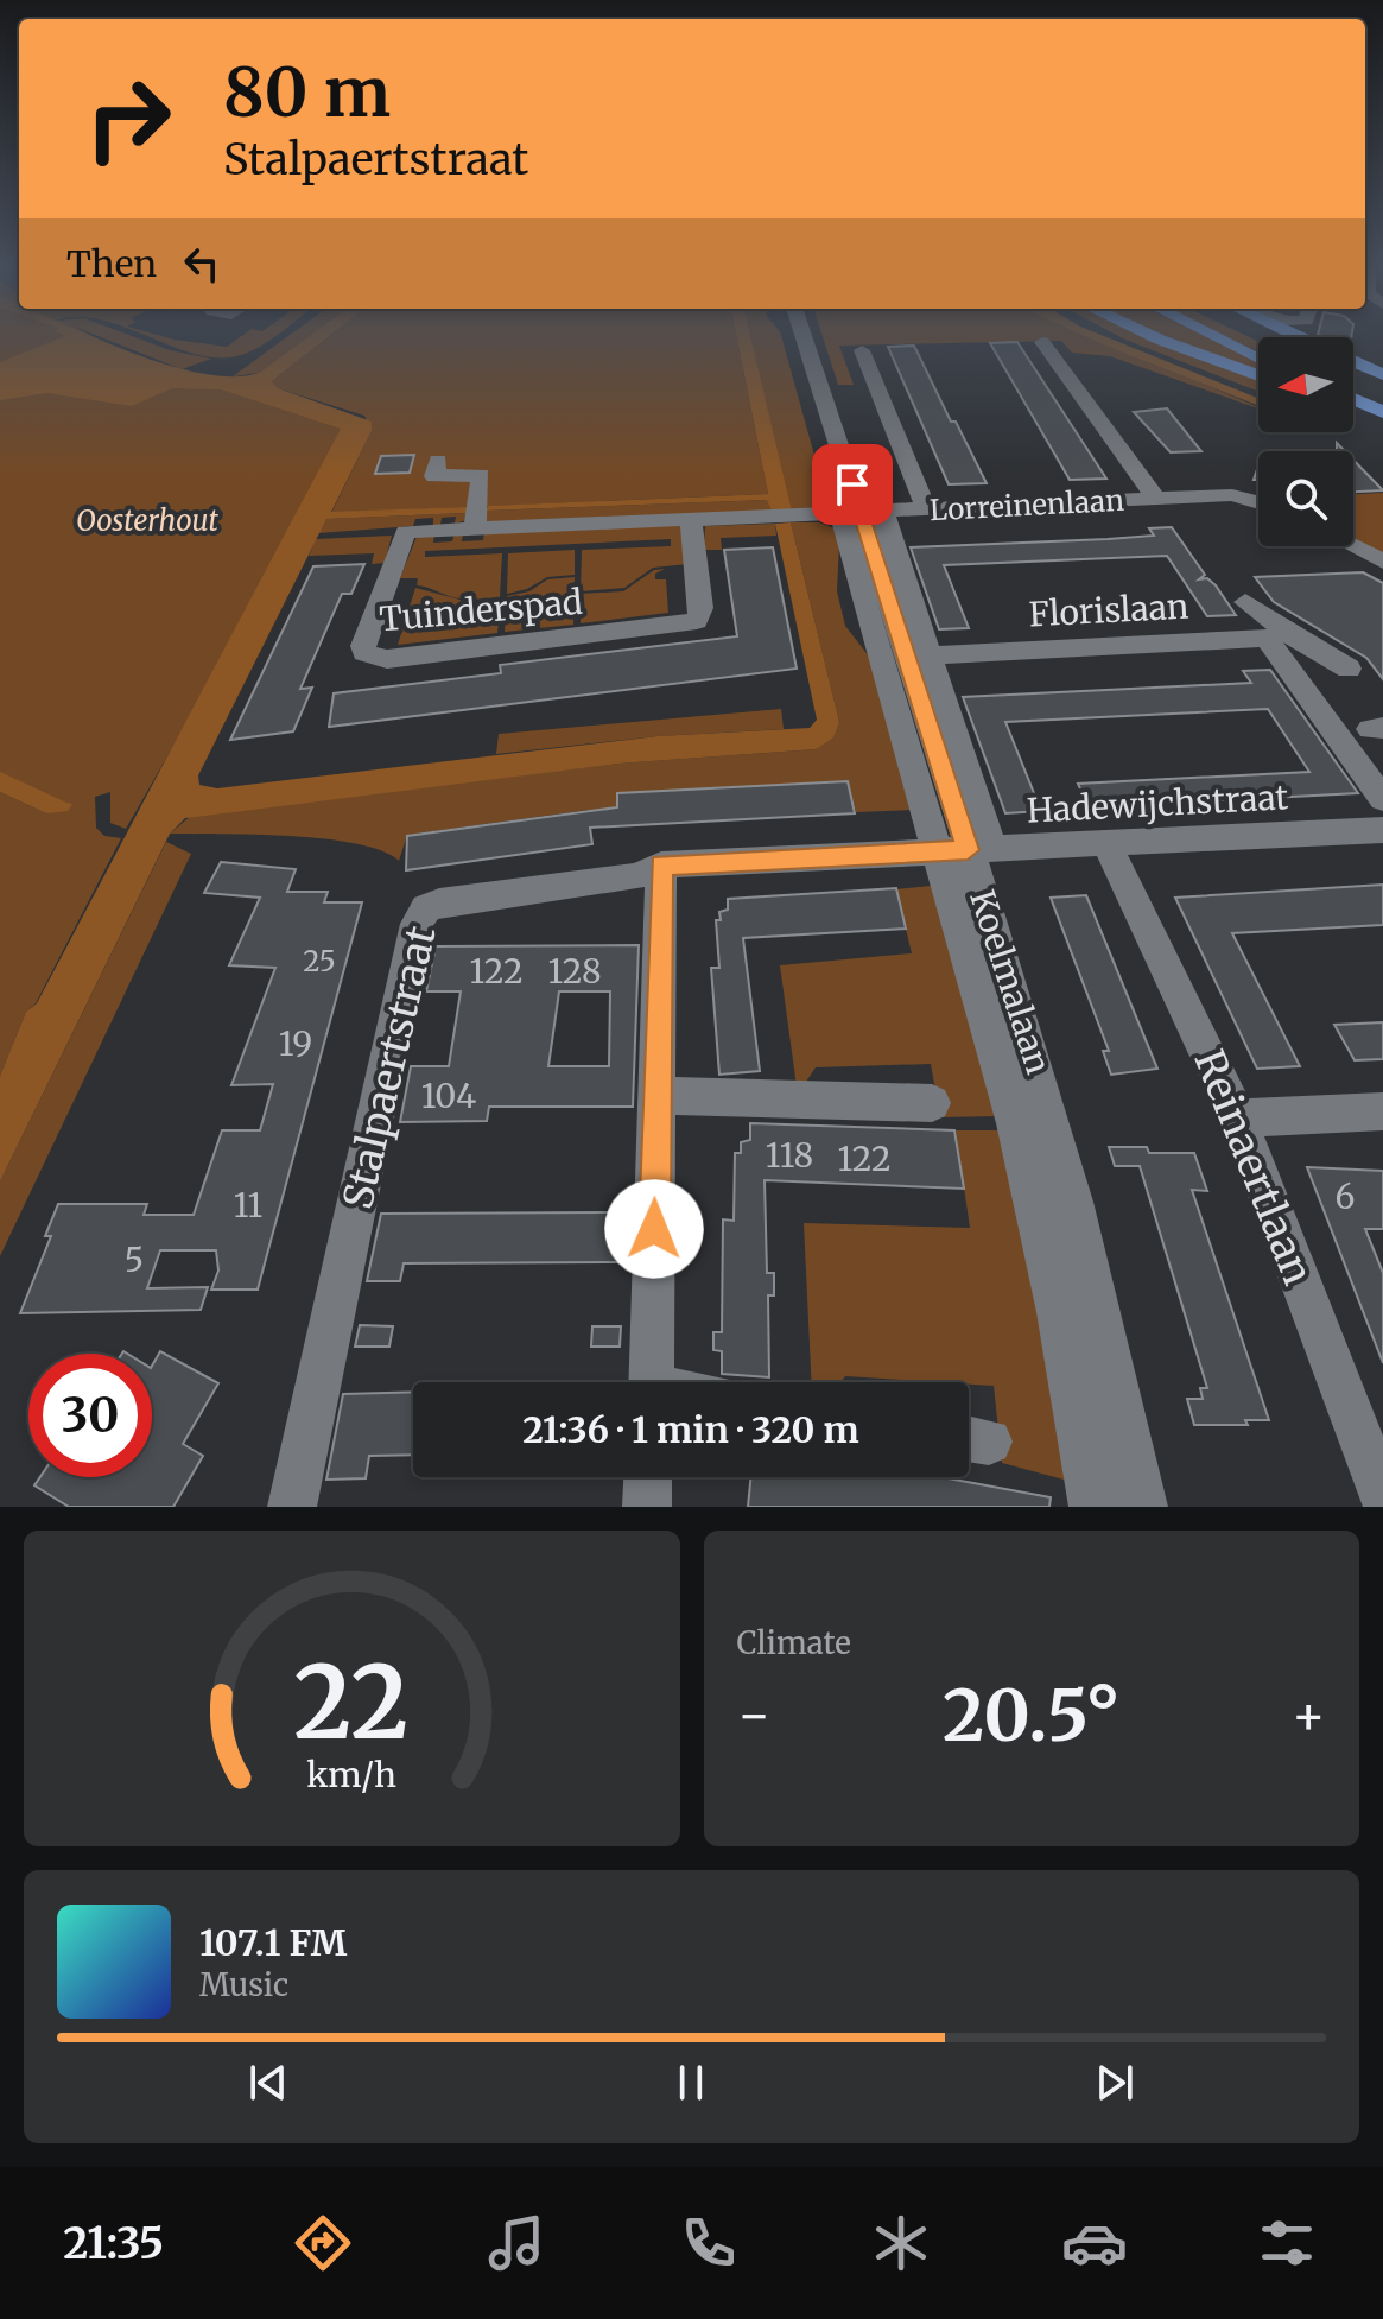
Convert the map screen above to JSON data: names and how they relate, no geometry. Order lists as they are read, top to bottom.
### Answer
{
  "streets": {
    "street": [
      "Lorreinenlaan",
      "Tuinderspad",
      "Florislaan",
      "Hadewijchstraat",
      "Koelmalaan",
      "Stalpaertstraat",
      "Reinaertlaan"
    ]
  },
  "crossings": [
    ["Lorreinenlaan", "Tuinderspad"],
    ["Lorreinenlaan", "Koelmalaan"],
    ["Tuinderspad", "Koelmalaan"],
    ["Florislaan", "Koelmalaan"],
    ["Hadewijchstraat", "Koelmalaan"],
    ["Hadewijchstraat", "Stalpaertstraat"],
    ["Hadewijchstraat", "Reinaertlaan"],
    ["Koelmalaan", "Stalpaertstraat"]
  ],
  "parks": ["Oosterhout"],
  "house_numbers": [
    "25",
    "122",
    "128",
    "19",
    "104",
    "118",
    "122",
    "6",
    "11",
    "5"
  ],
  "north": "left",
  "page": {
    "turn": ["80 m", "Stalpaertstraat"],
    "then": "Then",
    "limit": "30",
    "trip": "21:36 · 1 min · 320 m",
    "tile": "Climate",
    "heat": ["−", "20.5°", "+"],
    "song": ["107.1 FM", "Music"],
    "tabs": "21:35",
    "gauge": ["22", "km/h"]
  }
}
